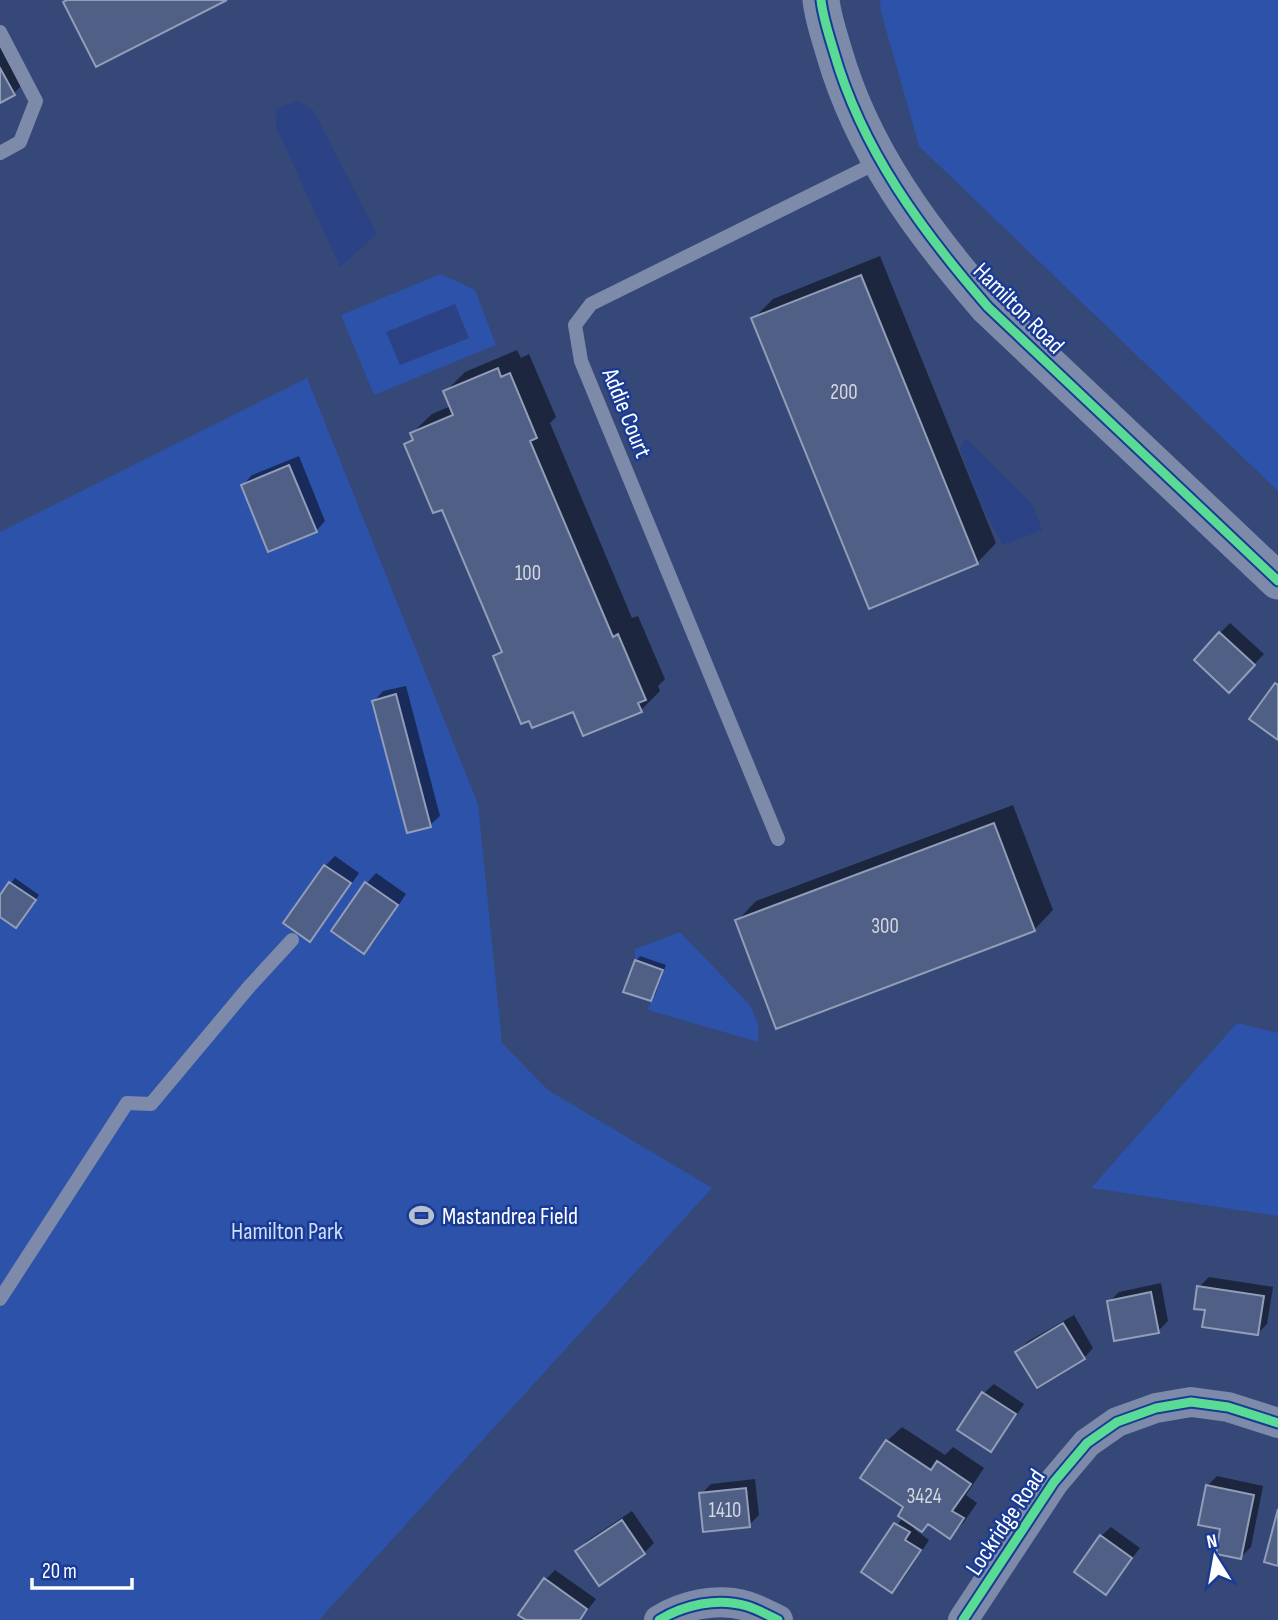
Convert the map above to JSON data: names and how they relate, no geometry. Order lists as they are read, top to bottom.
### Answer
{
  "streets": {
    "street": ["Hamilton Road", "Lockridge Road"],
    "lane": ["Addie Court"]
  },
  "crossings": [
    ["Hamilton Road", "Addie Court"]
  ],
  "parks": ["Hamilton Park"],
  "places": {
    "sports": ["Mastandrea Field"]
  },
  "house_numbers": [
    "200",
    "100",
    "300",
    "3424",
    "1410"
  ],
  "scale_bar": "20 m",
  "north": "top"
}
